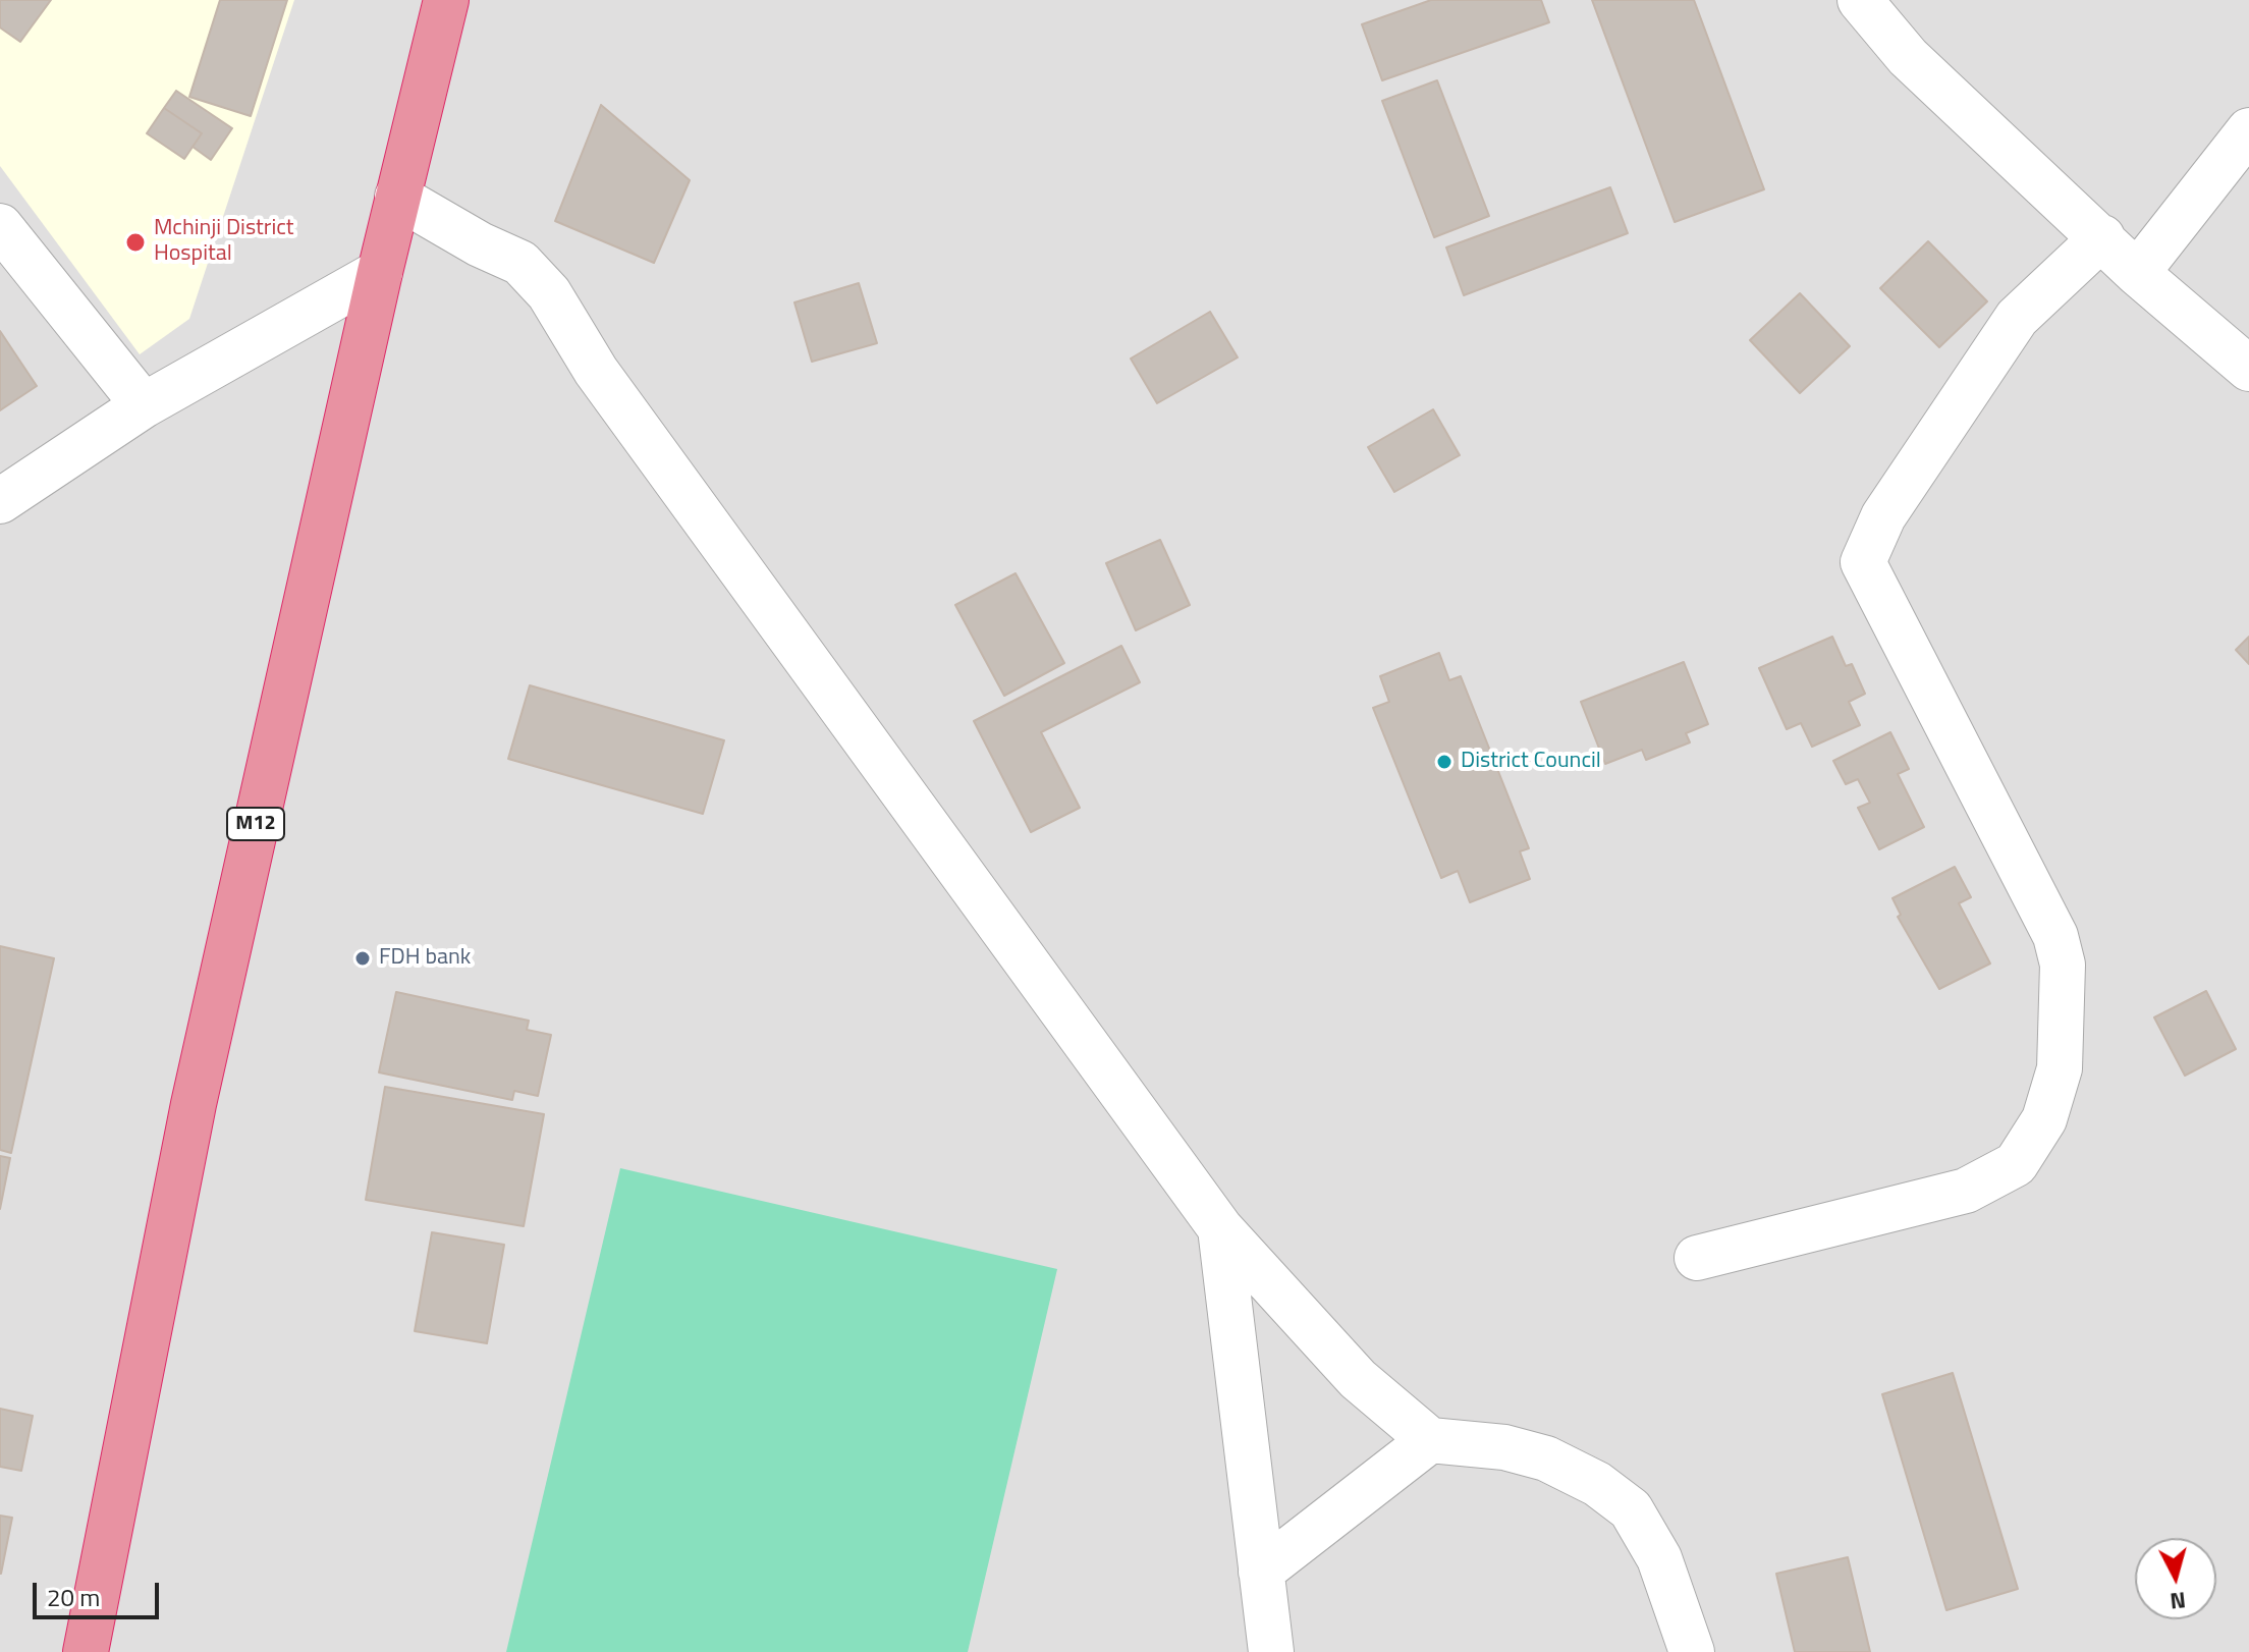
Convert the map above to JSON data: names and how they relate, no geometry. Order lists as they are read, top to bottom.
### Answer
{
  "streets": {
    "highway": ["M12"]
  },
  "places": ["Mchinji District Hospital", "District Council", "FDH bank"],
  "scale_bar": "20 m",
  "north": "bottom"
}
